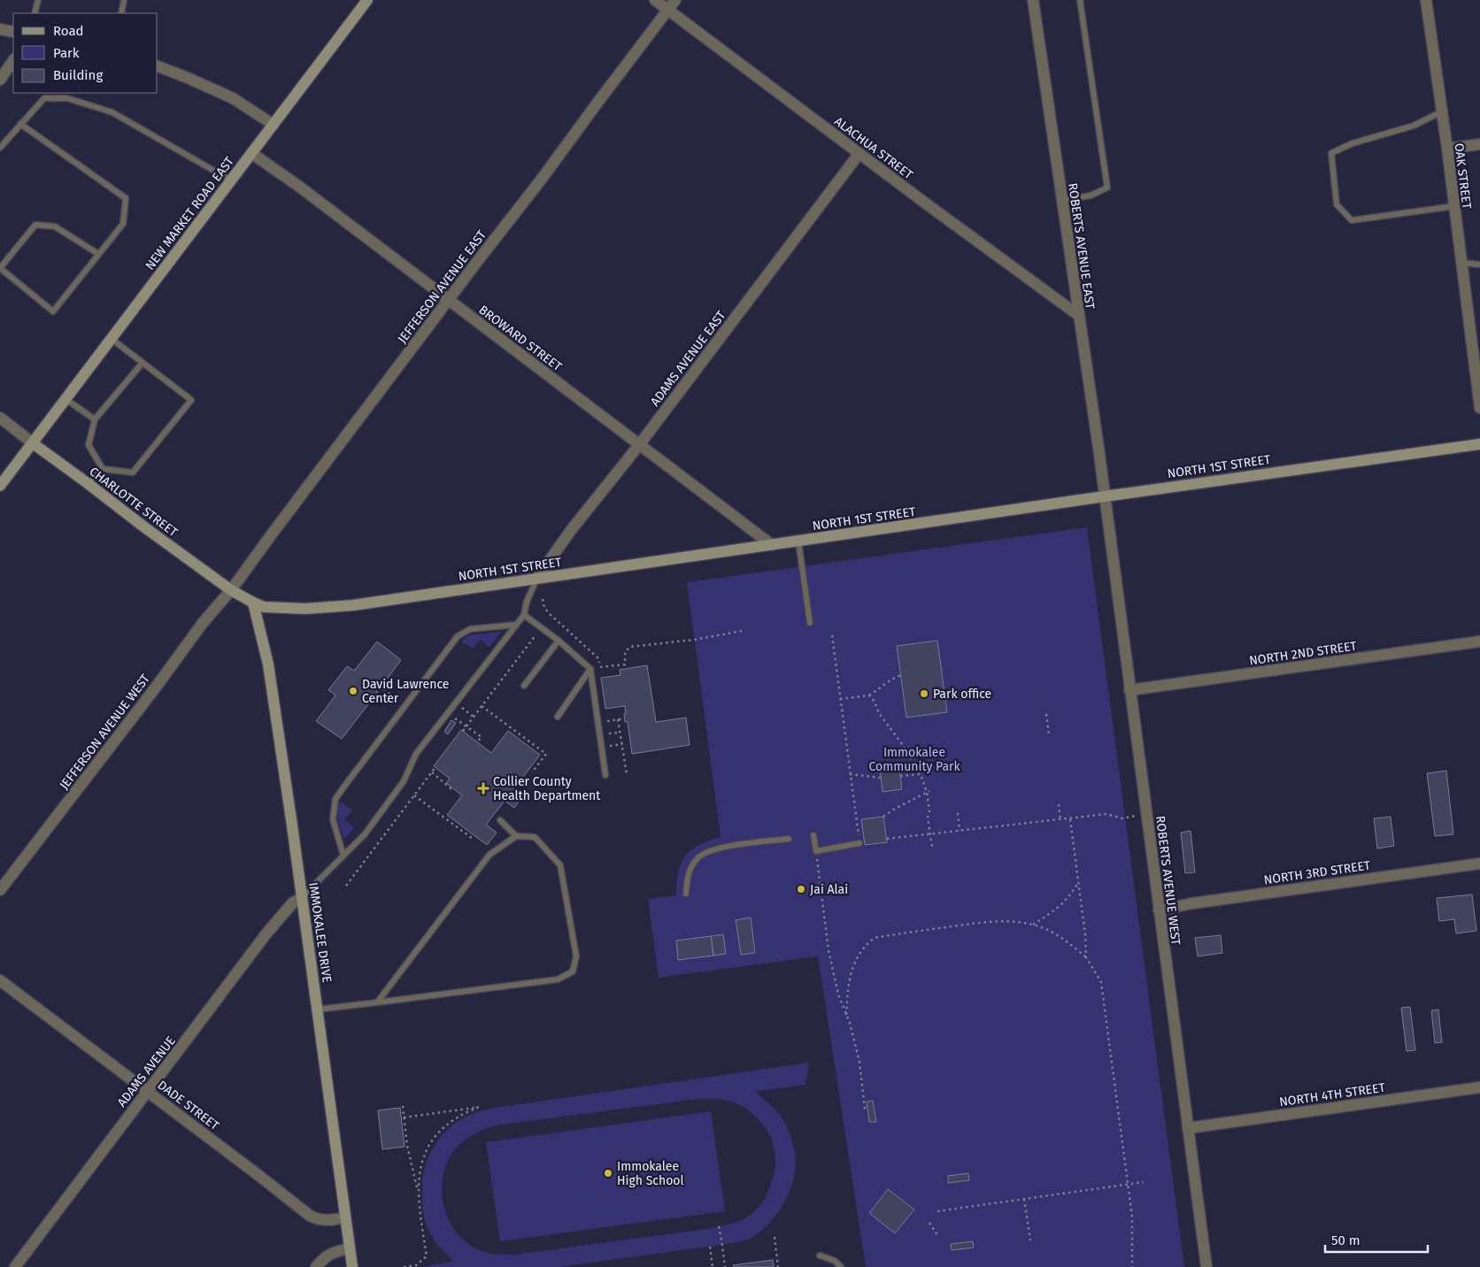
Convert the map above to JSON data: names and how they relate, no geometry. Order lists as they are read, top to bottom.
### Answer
{
  "streets": {
    "street": [
      "ALACHUA STREET",
      "OAK STREET",
      "NEW MARKET ROAD EAST",
      "ROBERTS AVENUE EAST",
      "JEFFERSON AVENUE EAST",
      "BROWARD STREET",
      "ADAMS AVENUE EAST",
      "NORTH 1ST STREET",
      "CHARLOTTE STREET",
      "NORTH 2ND STREET",
      "JEFFERSON AVENUE WEST",
      "NORTH 3RD STREET",
      "ROBERTS AVENUE WEST",
      "IMMOKALEE DRIVE",
      "ADAMS AVENUE",
      "NORTH 4TH STREET",
      "DADE STREET"
    ]
  },
  "crossings": [
    ["ALACHUA STREET", "ROBERTS AVENUE EAST"],
    ["ALACHUA STREET", "JEFFERSON AVENUE EAST"],
    ["ALACHUA STREET", "ADAMS AVENUE EAST"],
    ["NEW MARKET ROAD EAST", "BROWARD STREET"],
    ["NEW MARKET ROAD EAST", "CHARLOTTE STREET"],
    ["ROBERTS AVENUE EAST", "NORTH 1ST STREET"],
    ["ROBERTS AVENUE EAST", "ROBERTS AVENUE WEST"],
    ["JEFFERSON AVENUE EAST", "BROWARD STREET"],
    ["JEFFERSON AVENUE EAST", "CHARLOTTE STREET"],
    ["JEFFERSON AVENUE EAST", "JEFFERSON AVENUE WEST"],
    ["BROWARD STREET", "ADAMS AVENUE EAST"],
    ["BROWARD STREET", "NORTH 1ST STREET"],
    ["ADAMS AVENUE EAST", "NORTH 1ST STREET"],
    ["NORTH 1ST STREET", "CHARLOTTE STREET"],
    ["NORTH 1ST STREET", "ROBERTS AVENUE WEST"],
    ["NORTH 1ST STREET", "IMMOKALEE DRIVE"],
    ["CHARLOTTE STREET", "JEFFERSON AVENUE WEST"],
    ["CHARLOTTE STREET", "IMMOKALEE DRIVE"],
    ["NORTH 2ND STREET", "ROBERTS AVENUE WEST"],
    ["NORTH 3RD STREET", "ROBERTS AVENUE WEST"],
    ["ROBERTS AVENUE WEST", "NORTH 4TH STREET"],
    ["IMMOKALEE DRIVE", "ADAMS AVENUE"],
    ["IMMOKALEE DRIVE", "DADE STREET"],
    ["ADAMS AVENUE", "DADE STREET"]
  ],
  "parks": ["Immokalee Community Park"],
  "places": {
    "other": [
      "David Lawrence Center",
      "Park office",
      "Jai Alai",
      "Immokalee High School"
    ],
    "health": ["Collier County Health Department"]
  },
  "legend": ["Road", "Park", "Building"],
  "scale_bar": "50 m"
}
